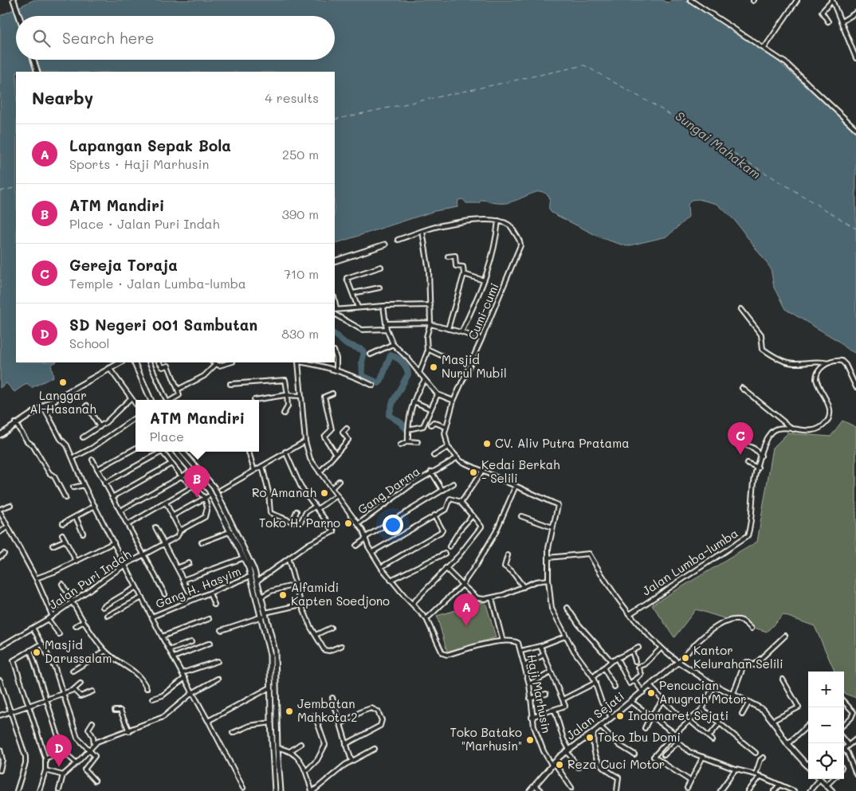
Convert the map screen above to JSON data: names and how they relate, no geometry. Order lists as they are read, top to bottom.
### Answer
{
  "streets": {
    "main road": ["Jalan Sejati"],
    "street": [
      "Cumi-cumi",
      "Gang Darma",
      "Jalan Lumba-lumba",
      "Jalan Puri Indah",
      "Gang H. Hasyim",
      "Haji Marhusin"
    ]
  },
  "crossings": [
    ["Cumi-cumi", "Gang Darma"],
    ["Haji Marhusin", "Jalan Sejati"]
  ],
  "water": ["Sungai Mahakam"],
  "places": [
    "Masjid Nurul Mubil",
    "Langgar Al-Hasanah",
    "CV. Aliv Putra Pratama",
    "Kedai Berkah - Selili",
    "Ro Amanah",
    "Toko H. Parno",
    "Alfamidi Kapten Soedjono",
    "Masjid Darussalam",
    "Kantor Kelurahan Selili",
    "Pencucian Anugrah Motor",
    "Jembatan Mahkota 2",
    "Indomaret Sejati",
    "Toko Ibu Domi",
    "Toko Batako \"Marhusin\"",
    "Reza Cuci Motor"
  ],
  "page": {
    "search": "Search here",
    "heading": ["Nearby", "4 results"],
    "list": [
      {
        "mark": "A",
        "name": "Lapangan Sepak Bola",
        "note": "Sports · Haji Marhusin",
        "value": "250 m"
      },
      {
        "mark": "B",
        "name": "ATM Mandiri",
        "note": "Place · Jalan Puri Indah",
        "value": "390 m"
      },
      {
        "mark": "C",
        "name": "Gereja Toraja",
        "note": "Temple · Jalan Lumba-lumba",
        "value": "710 m"
      },
      {
        "mark": "D",
        "name": "SD Negeri 001 Sambutan",
        "note": "School",
        "value": "830 m"
      }
    ],
    "popup": ["ATM Mandiri", "Place"],
    "pins": [
      "C",
      "B",
      "A",
      "D"
    ],
    "map_buttons": ["+", "−"]
  }
}
